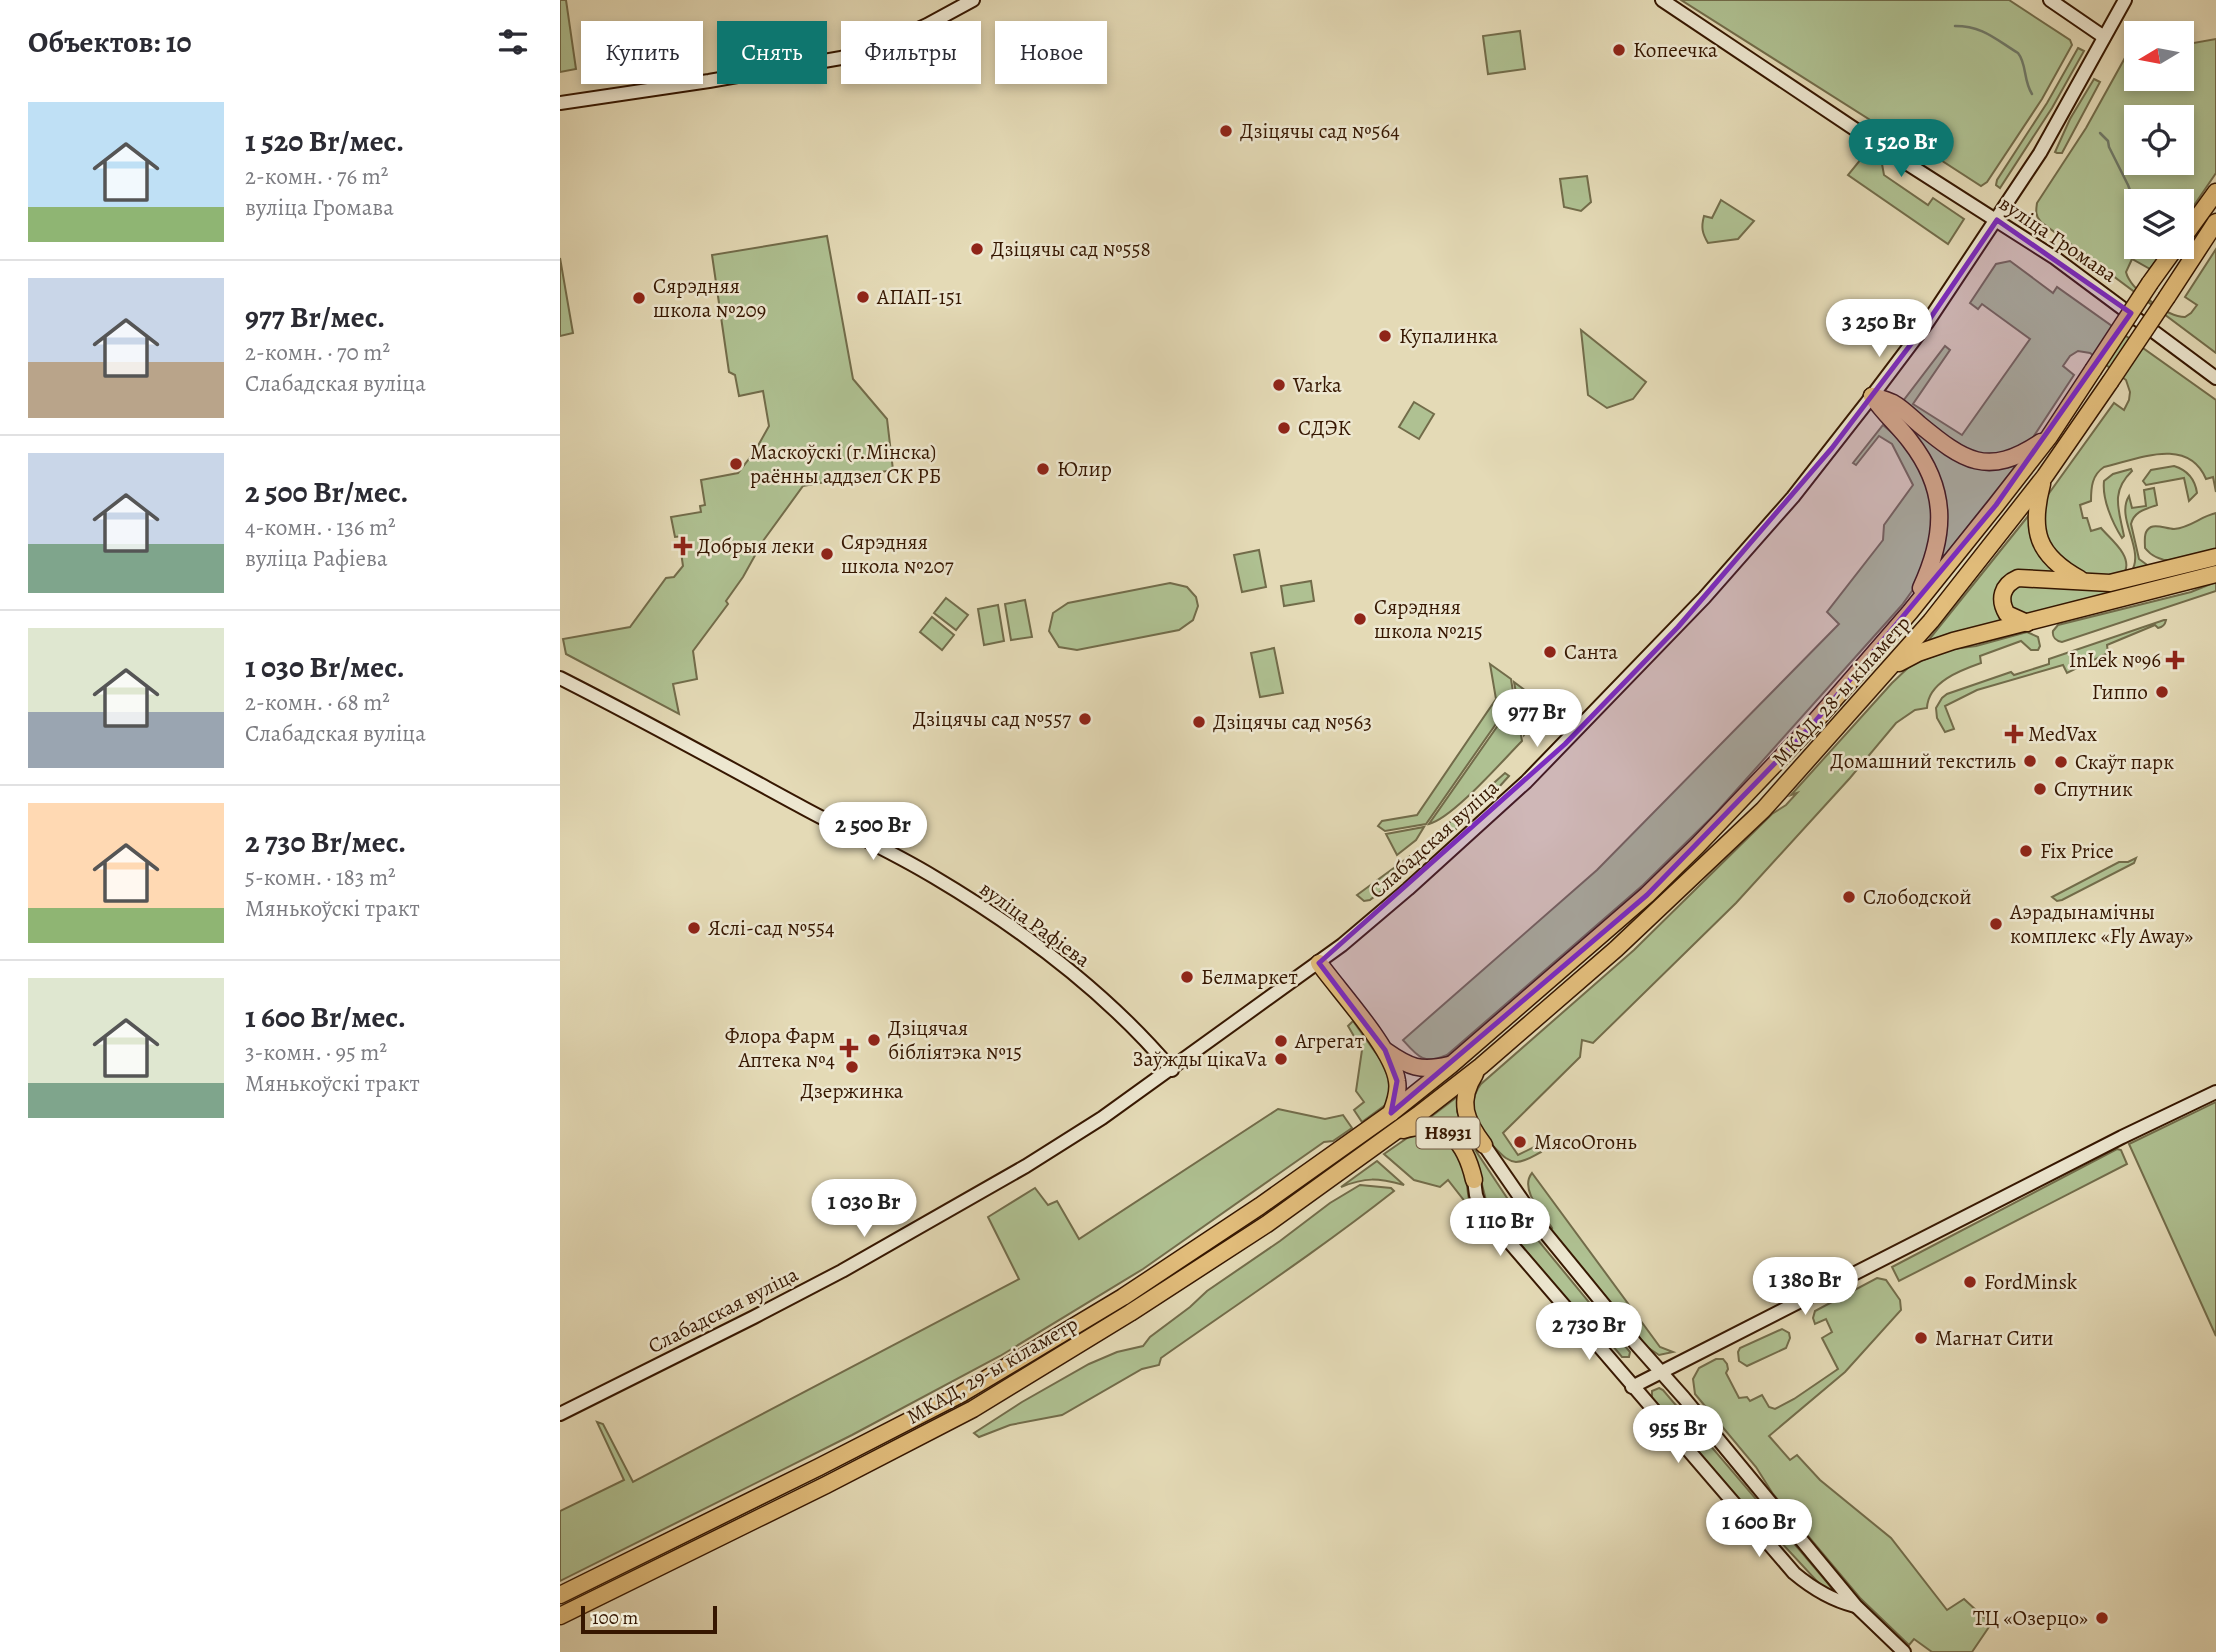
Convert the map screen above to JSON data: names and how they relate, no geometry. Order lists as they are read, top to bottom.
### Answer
{
  "streets": {
    "highway": ["МКАД, 28-ы кіламетр", "Н8931", "МКАД, 29-ы кіламетр"],
    "main road": ["вуліца Громава", "Слабадская вуліца", "вуліца Рафіева"]
  },
  "crossings": [
    ["вуліца Громава", "Слабадская вуліца"],
    ["МКАД, 28-ы кіламетр", "Н8931"],
    ["МКАД, 28-ы кіламетр", "МКАД, 29-ы кіламетр"],
    ["Слабадская вуліца", "вуліца Рафіева"],
    ["Н8931", "МКАД, 29-ы кіламетр"]
  ],
  "places": {
    "other": [
      "Копеечка",
      "Дзіцячы сад №564",
      "Дзіцячы сад №558",
      "АПАП-151",
      "Сярэдняя школа №209",
      "Купалинка",
      "Varka",
      "СДЭК",
      "Маскоўскі (г.Мінска) раённы аддзел СК РБ",
      "Юлир",
      "Сярэдняя школа №207",
      "Сярэдняя школа №215",
      "Санта",
      "Гиппо",
      "Дзіцячы сад №557",
      "Дзіцячы сад №563",
      "Домашний текстиль",
      "Скаўт парк",
      "Спутник",
      "Fix Price",
      "Слободской",
      "Аэрадынамічны комплекс «Fly Away»",
      "Яслі-сад №554",
      "Белмаркет",
      "Дзіцячая бібліятэка №15",
      "Агрегат",
      "Заўжды цікаVа",
      "Дзержинка",
      "МясоОгонь",
      "FordMinsk",
      "Магнат Cити",
      "ТЦ «Озерцо»"
    ],
    "health": [
      "Добрыя леки",
      "InLek №96",
      "MedVax",
      "Флора Фарм Аптека №4"
    ]
  },
  "scale_bar": "100 m",
  "north": "left",
  "page": {
    "heading": "Объектов: 10",
    "chip": [
      "Купить",
      "Снять",
      "Фильтры",
      "Новое"
    ],
    "list": [
      {
        "name": "1 520 Br/мес.",
        "note": "2-комн. · 76 m² · вуліца Громава"
      },
      {
        "name": "977 Br/мес.",
        "note": "2-комн. · 70 m² · Слабадская вуліца"
      },
      {
        "name": "2 500 Br/мес.",
        "note": "4-комн. · 136 m² · вуліца Рафіева"
      },
      {
        "name": "1 030 Br/мес.",
        "note": "2-комн. · 68 m² · Слабадская вуліца"
      },
      {
        "name": "2 730 Br/мес.",
        "note": "5-комн. · 183 m² · Мянькоўскі тракт"
      },
      {
        "name": "1 600 Br/мес.",
        "note": "3-комн. · 95 m² · Мянькоўскі тракт"
      }
    ],
    "price": [
      "1 520 Br",
      "3 250 Br",
      "977 Br",
      "2 500 Br",
      "1 030 Br",
      "1 110 Br",
      "1 380 Br",
      "2 730 Br",
      "955 Br",
      "1 600 Br"
    ],
    "scale": "100 m"
  }
}
